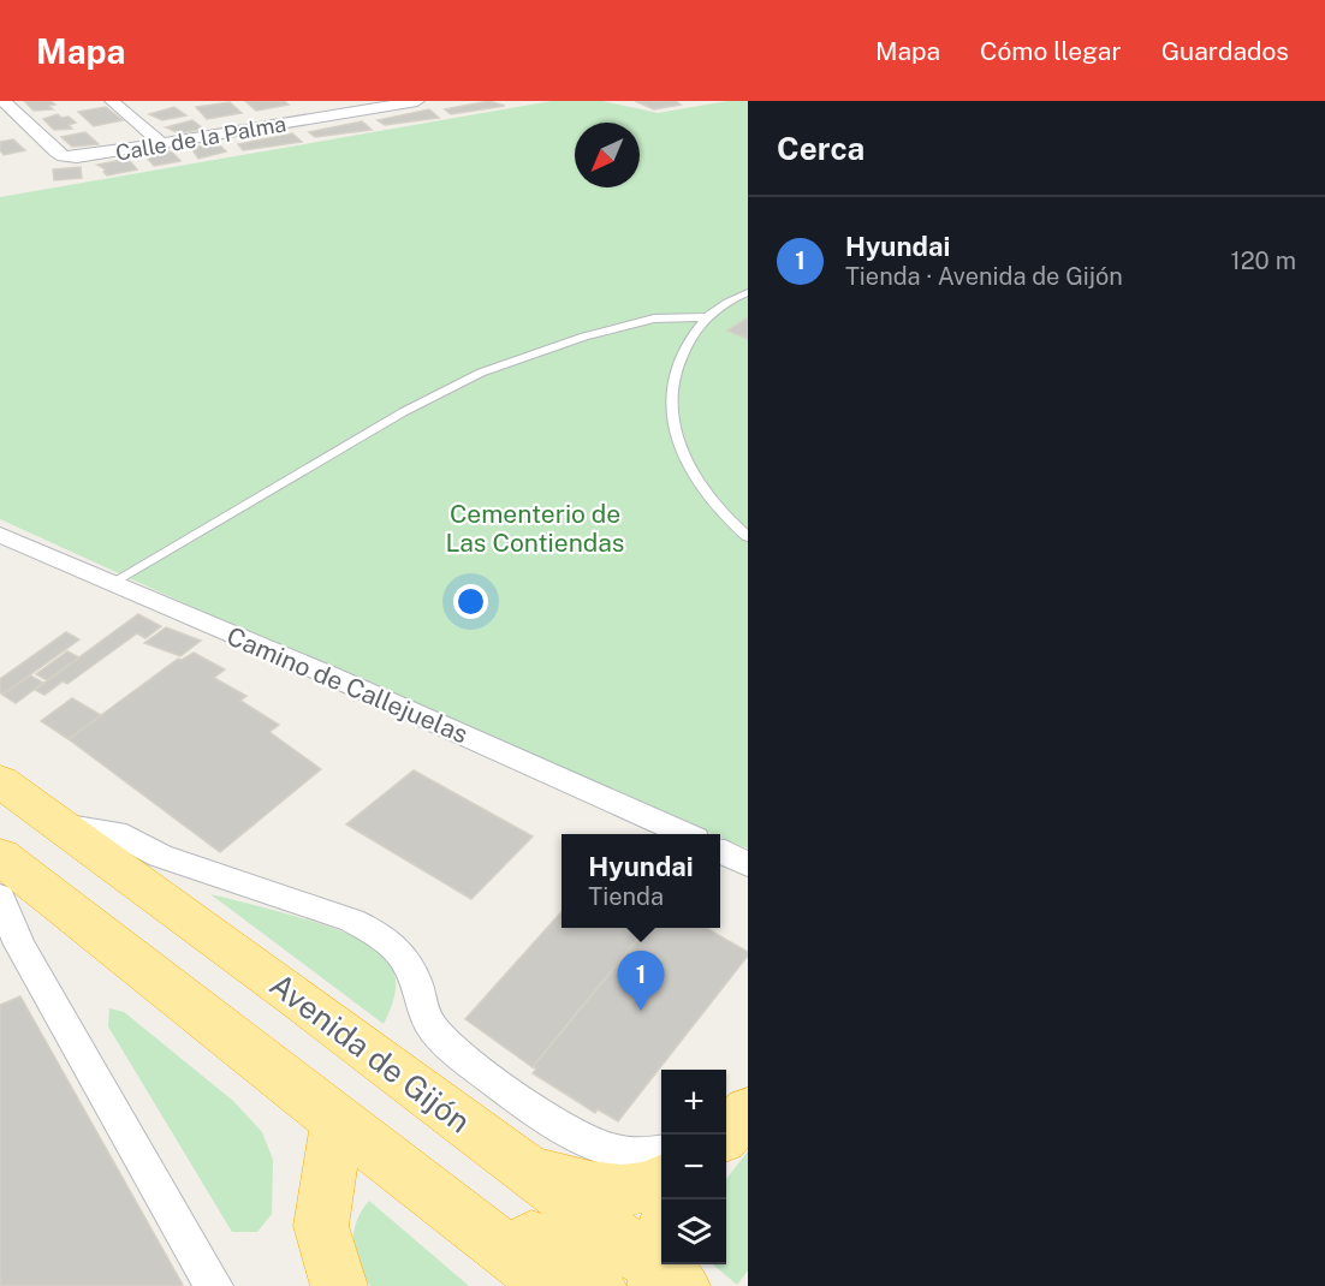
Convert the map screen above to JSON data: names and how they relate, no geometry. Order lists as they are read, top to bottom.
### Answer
{
  "streets": {
    "highway": ["Avenida de Gijón"],
    "street": ["Calle de la Palma", "Camino de Callejuelas"]
  },
  "parks": ["Cementerio de Las Contiendas"],
  "north": "bottom left",
  "page": {
    "header": "Mapa",
    "nav": ["Mapa", "Cómo llegar", "Guardados"],
    "heading": "Cerca",
    "list": [
      {
        "mark": "1",
        "name": "Hyundai",
        "note": "Tienda · Avenida de Gijón",
        "value": "120 m"
      }
    ],
    "popup": ["Hyundai", "Tienda"],
    "pins": "1",
    "map_buttons": ["+", "−"]
  }
}
